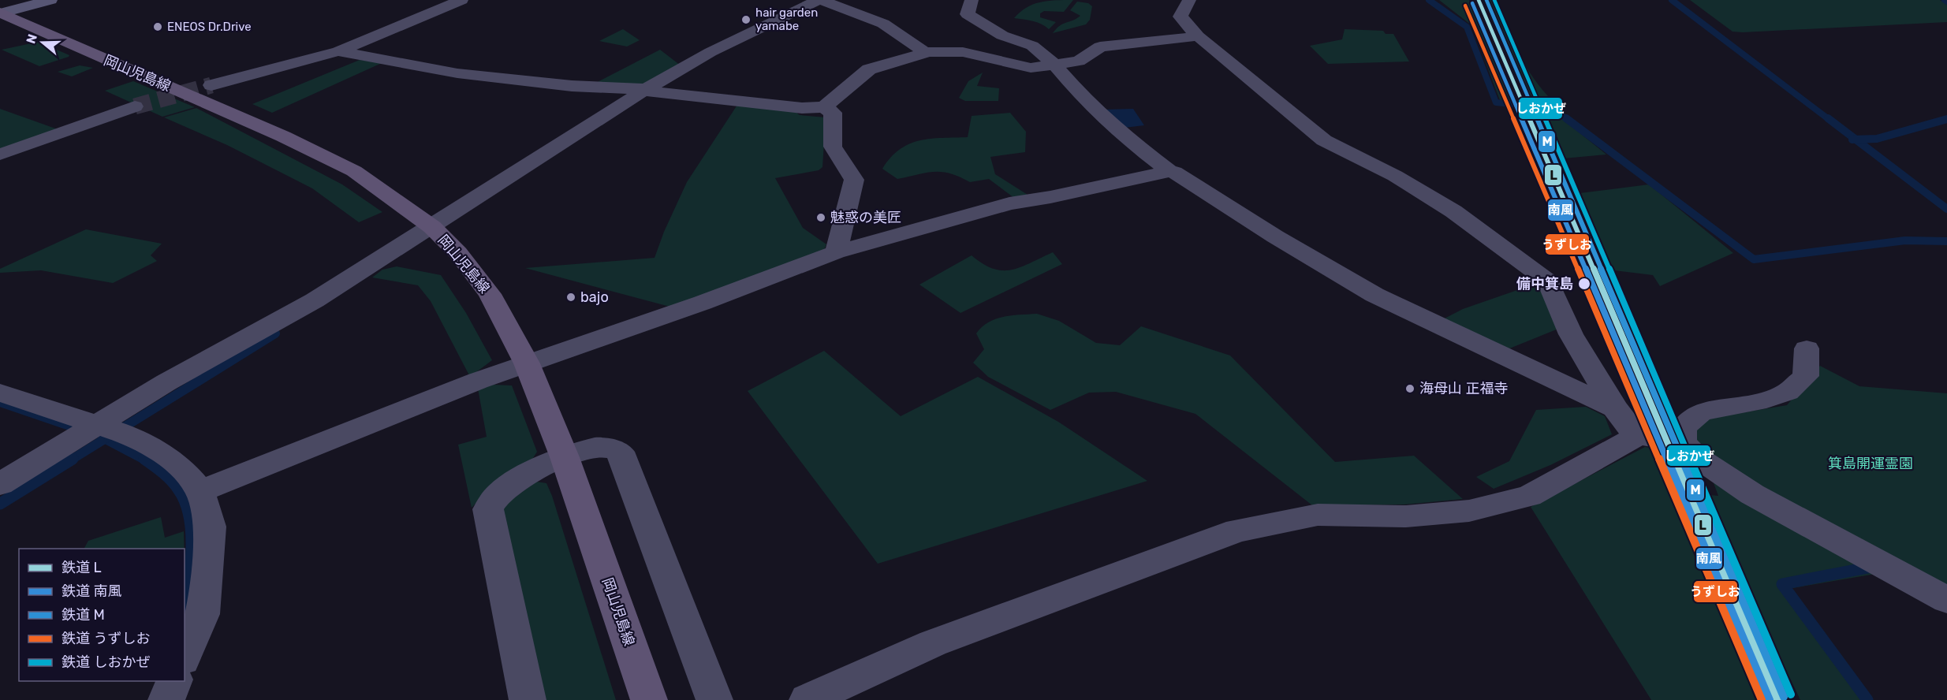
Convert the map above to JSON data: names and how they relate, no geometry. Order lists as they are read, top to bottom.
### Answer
{
  "streets": {
    "main road": ["岡山児島線"]
  },
  "parks": ["箕島開運霊園"],
  "places": [
    "hair garden yamabe",
    "ENEOS Dr.Drive",
    "魅惑の美匠",
    "備中箕島",
    "bajo",
    "海母山 正福寺"
  ],
  "lines": [
    "rail line L",
    "rail line M",
    "rail line しおかぜ",
    "rail line 南風",
    "rail line うずしお"
  ],
  "legend": [
    "鉄道 L",
    "鉄道 南風",
    "鉄道 M",
    "鉄道 うずしお",
    "鉄道 しおかぜ"
  ],
  "north": "left"
}
